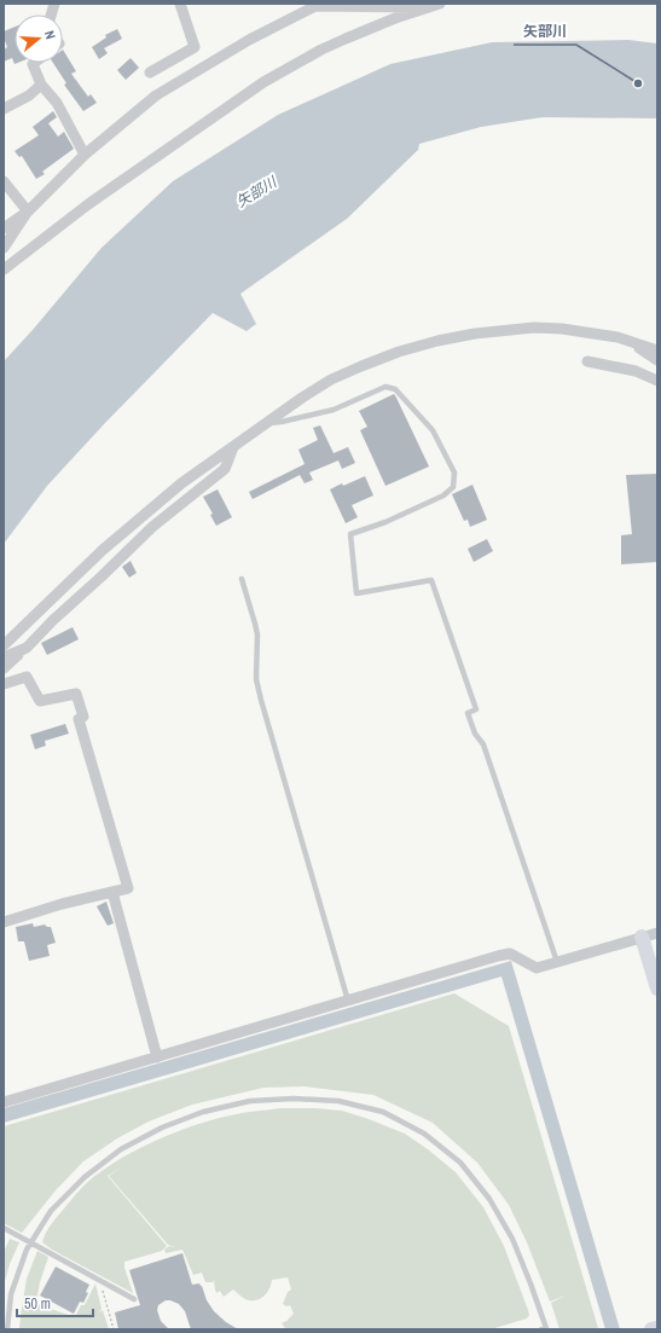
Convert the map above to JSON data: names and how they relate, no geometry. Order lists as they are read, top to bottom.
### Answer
{
  "water": ["矢部川"],
  "places": ["矢部川"],
  "scale_bar": "50 m",
  "north": "right"
}
